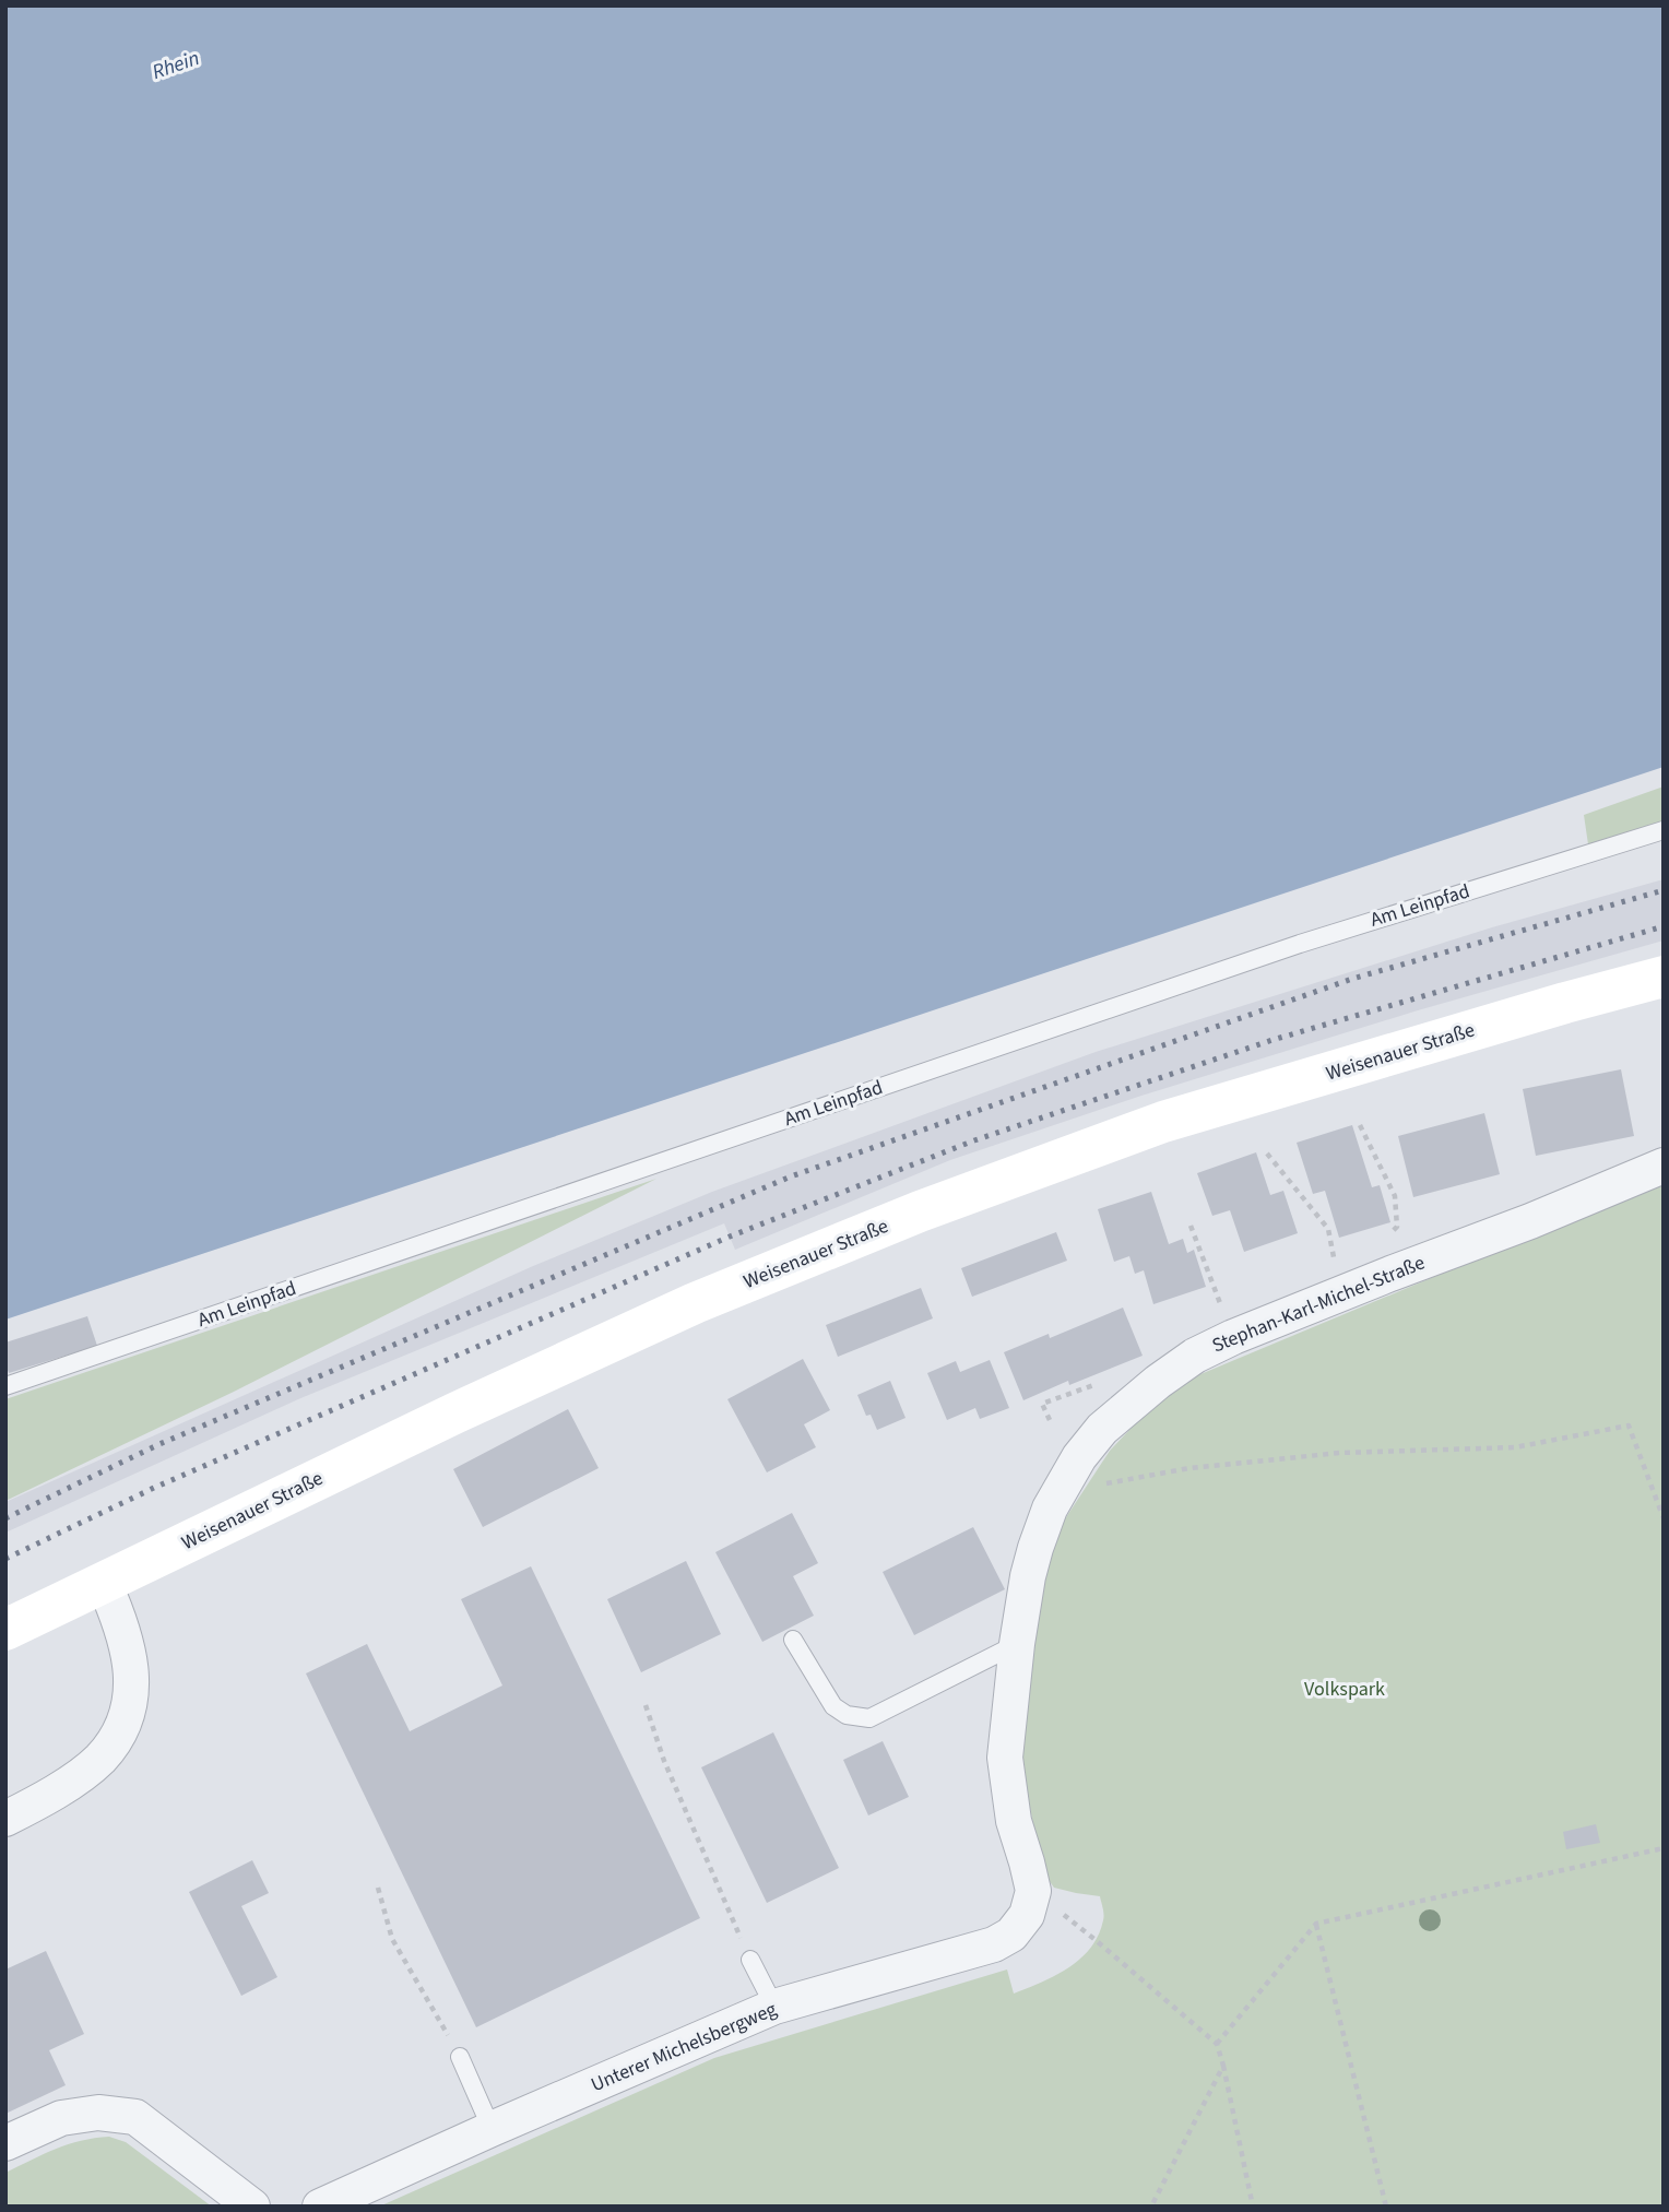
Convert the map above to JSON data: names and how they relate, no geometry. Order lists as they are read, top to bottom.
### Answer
{
  "streets": {
    "main road": ["Weisenauer Straße"],
    "street": ["Stephan-Karl-Michel-Straße", "Unterer Michelsbergweg"],
    "lane": ["Am Leinpfad"]
  },
  "crossings": [
    ["Stephan-Karl-Michel-Straße", "Unterer Michelsbergweg"]
  ],
  "water": ["Rhein"],
  "parks": ["Volkspark"]
}
